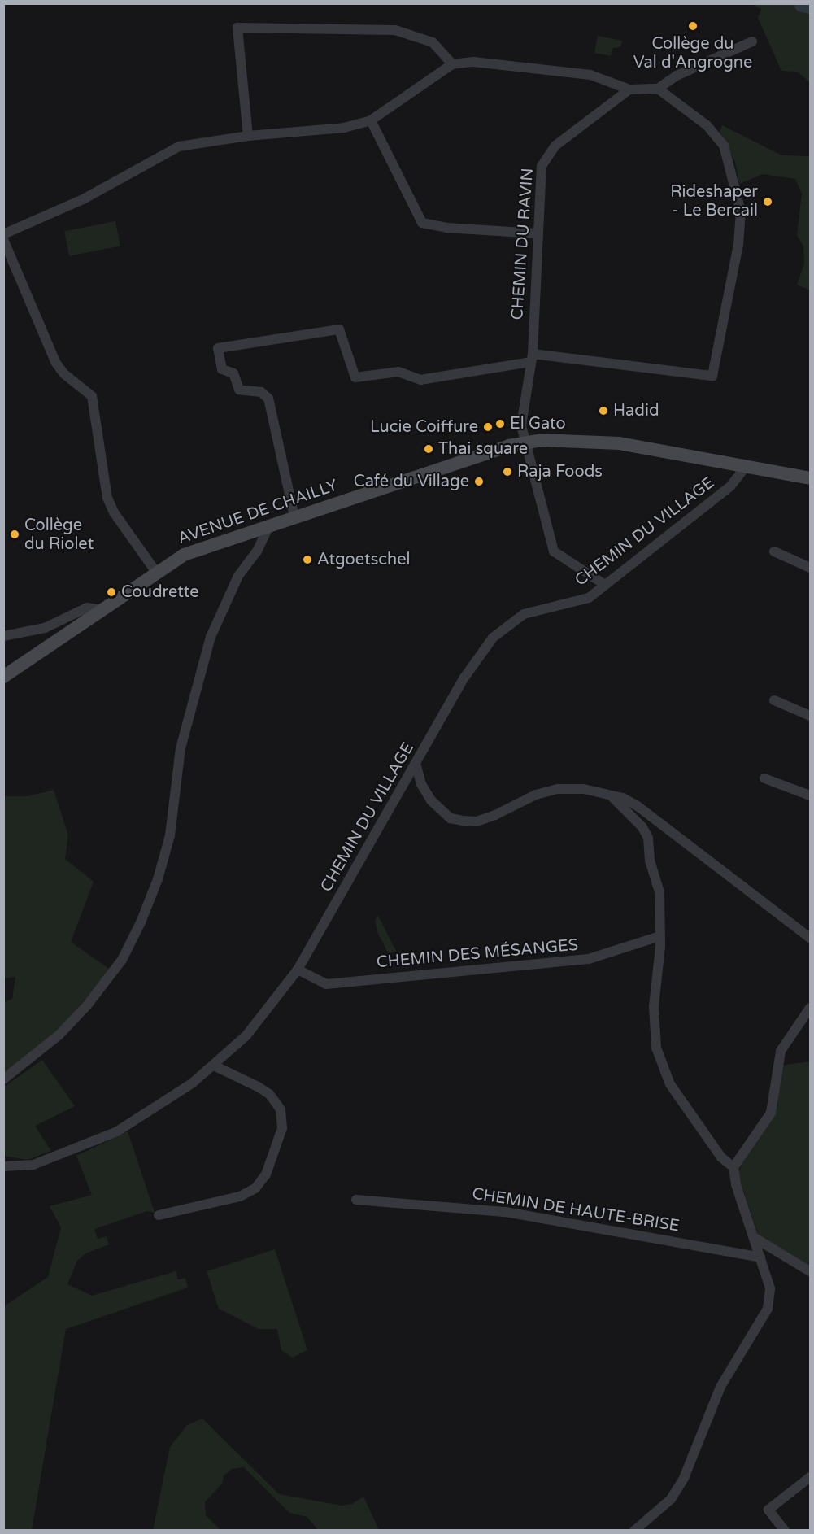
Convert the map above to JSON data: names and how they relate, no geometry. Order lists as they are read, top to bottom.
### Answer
{
  "streets": {
    "street": [
      "CHEMIN DU RAVIN",
      "AVENUE DE CHAILLY",
      "CHEMIN DU VILLAGE",
      "CHEMIN DES MÉSANGES",
      "CHEMIN DE HAUTE-BRISE"
    ]
  },
  "crossings": [
    ["CHEMIN DU RAVIN", "AVENUE DE CHAILLY"],
    ["CHEMIN DU RAVIN", "CHEMIN DU VILLAGE"],
    ["AVENUE DE CHAILLY", "CHEMIN DU VILLAGE"],
    ["CHEMIN DU VILLAGE", "CHEMIN DES MÉSANGES"]
  ],
  "places": [
    "Collège du Val d'Angrogne",
    "Rideshaper - Le Bercail",
    "Hadid",
    "El Gato",
    "Lucie Coiffure",
    "Thai square",
    "Raja Foods",
    "Café du Village",
    "Collège du Riolet",
    "Atgoetschel",
    "Coudrette"
  ]
}
